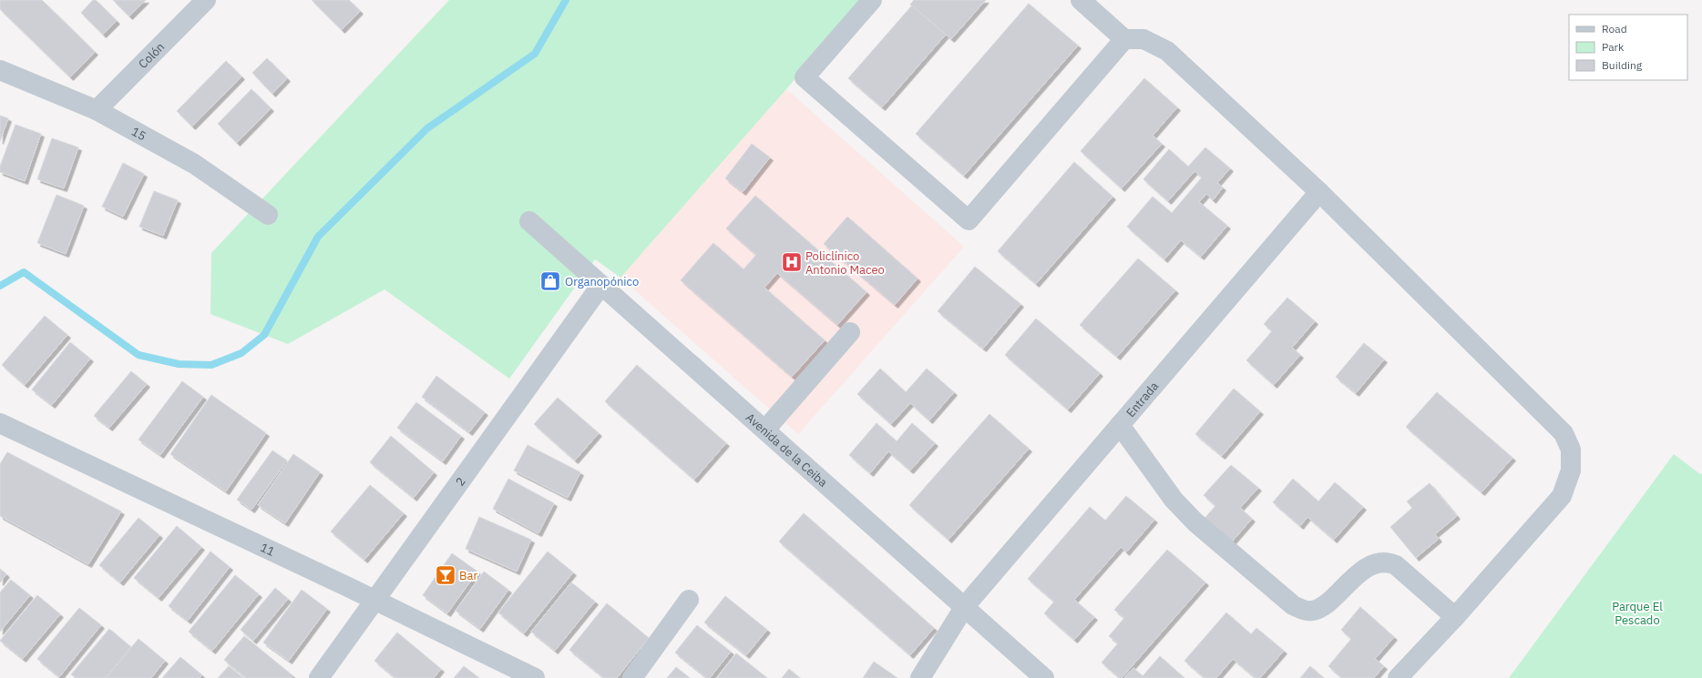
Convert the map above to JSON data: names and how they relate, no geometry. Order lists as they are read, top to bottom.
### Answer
{
  "streets": {
    "street": [
      "Colón",
      "15",
      "Entrada",
      "Avenida de la Ceiba",
      "2",
      "11"
    ]
  },
  "crossings": [
    ["Colón", "15"],
    ["Entrada", "Avenida de la Ceiba"],
    ["Avenida de la Ceiba", "2"],
    ["2", "11"]
  ],
  "parks": ["Parque El Pescado"],
  "places": {
    "hospital": ["Policlínico Antonio Maceo"],
    "shop": ["Organopónico"],
    "bar": ["Bar"]
  },
  "legend": ["Road", "Park", "Building"]
}
